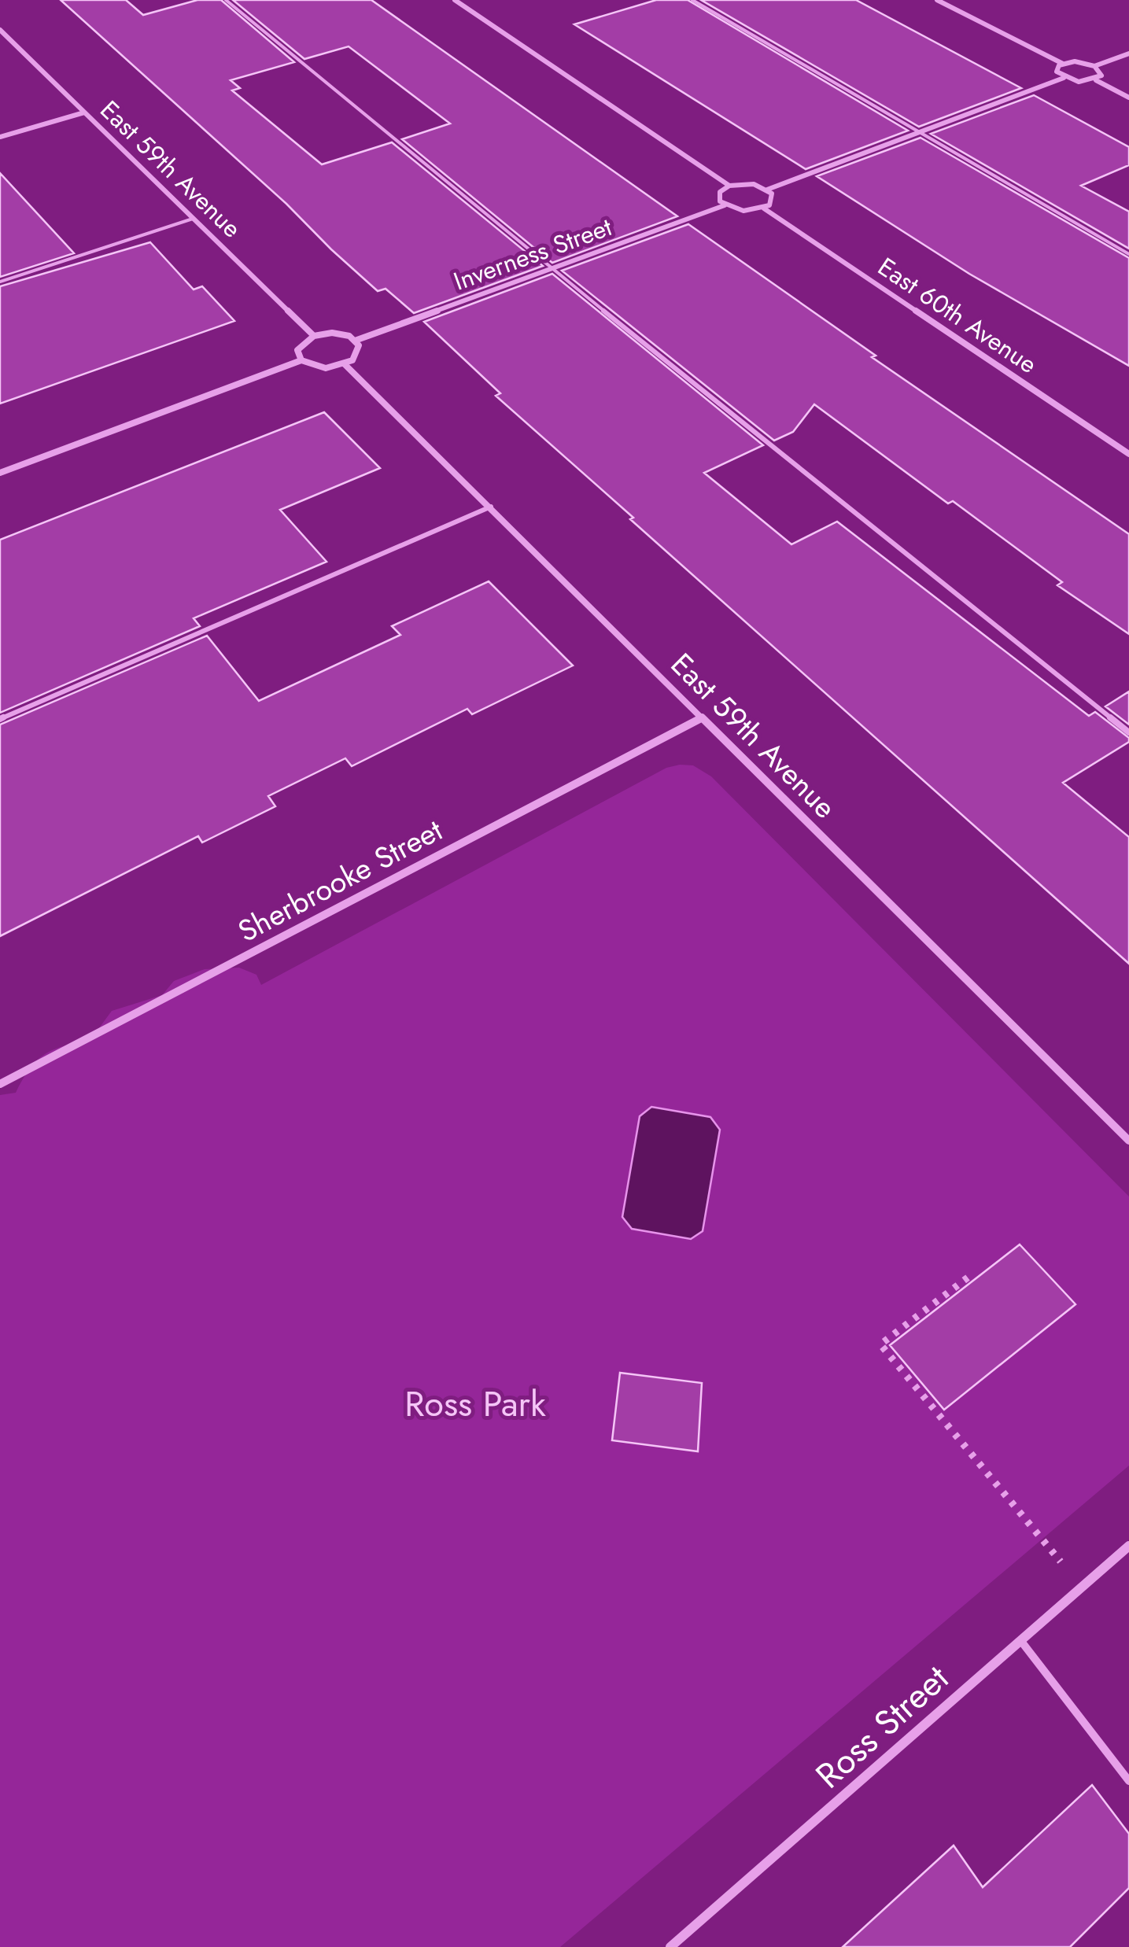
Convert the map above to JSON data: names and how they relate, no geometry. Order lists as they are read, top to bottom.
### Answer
{
  "streets": {
    "street": [
      "East 59th Avenue",
      "Inverness Street",
      "East 60th Avenue",
      "Sherbrooke Street",
      "Ross Street"
    ]
  },
  "crossings": [
    ["East 59th Avenue", "Sherbrooke Street"]
  ],
  "parks": ["Ross Park"]
}
